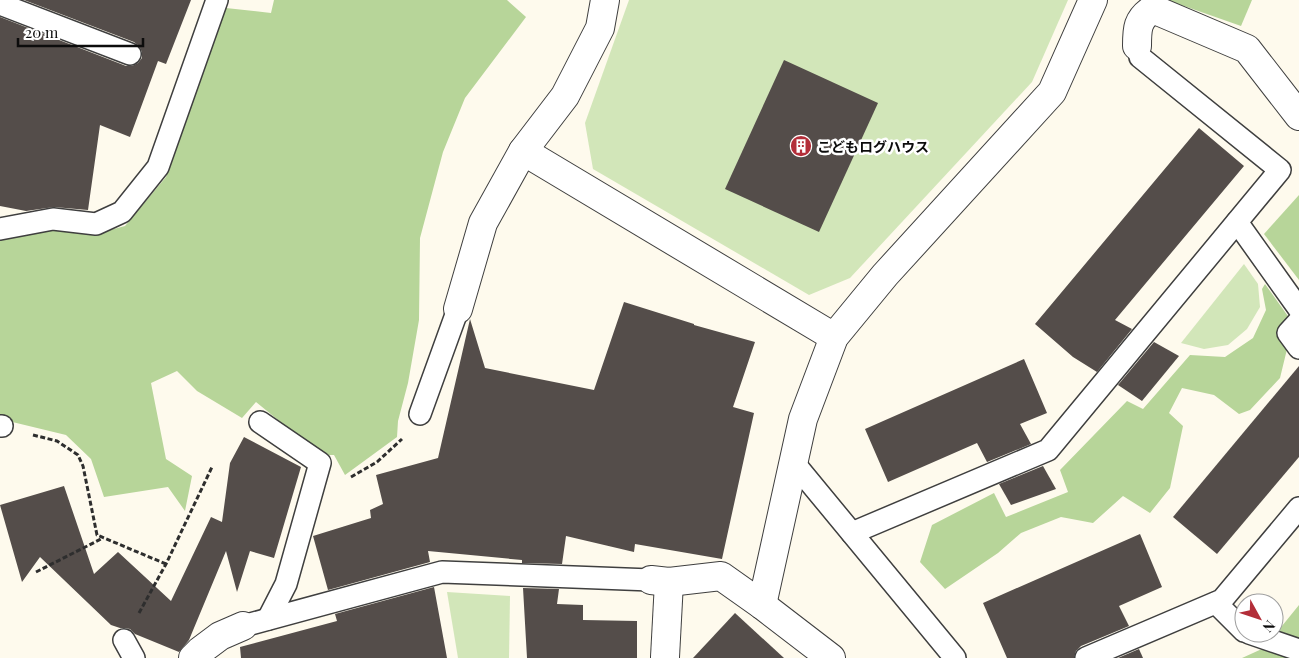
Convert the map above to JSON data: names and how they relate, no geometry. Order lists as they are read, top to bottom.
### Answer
{
  "places": {
    "building": ["こどもログハウス"]
  },
  "scale_bar": "20 m",
  "north": "bottom right"
}
